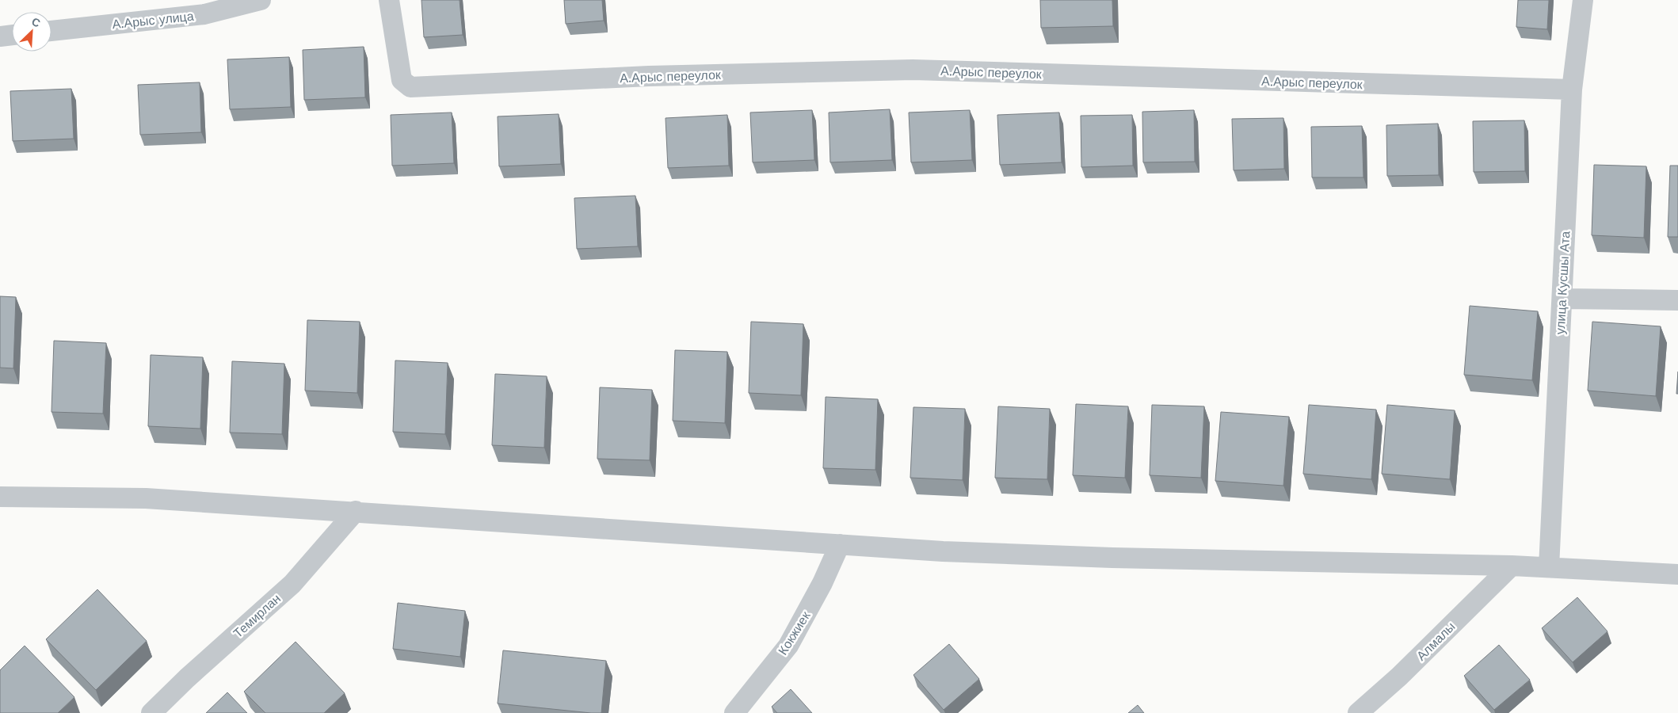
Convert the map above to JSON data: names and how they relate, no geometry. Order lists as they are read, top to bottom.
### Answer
{
  "streets": {
    "street": [
      "А.Арыс улица",
      "А.Арыс переулок",
      "улица Кусшы Ата",
      "Темирлан",
      "Кокжиек",
      "Алмалы"
    ]
  },
  "crossings": [
    ["А.Арыс переулок", "улица Кусшы Ата"]
  ],
  "north": "top right"
}
